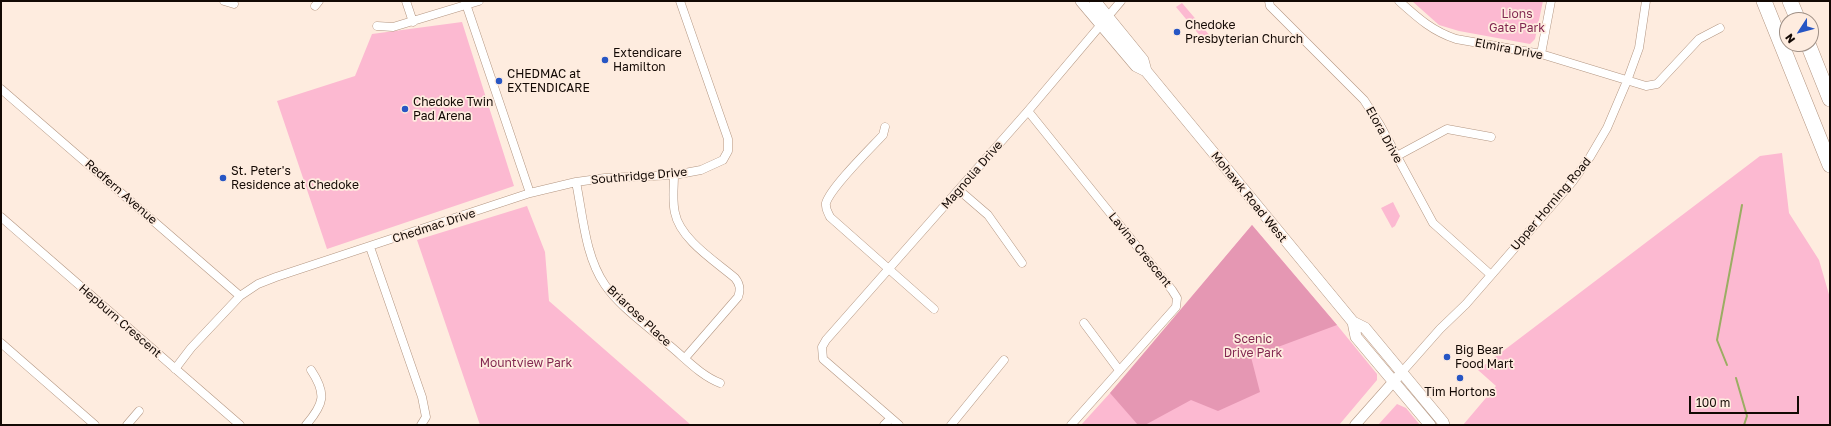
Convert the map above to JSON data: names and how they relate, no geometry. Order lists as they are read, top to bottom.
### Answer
{
  "streets": {
    "main road": ["Mohawk Road West"],
    "street": [
      "Elmira Drive",
      "Elora Drive",
      "Magnolia Drive",
      "Southridge Drive",
      "Redfern Avenue",
      "Upper Horning Road",
      "Chedmac Drive",
      "Lavina Crescent",
      "Briarose Place",
      "Hepburn Crescent"
    ]
  },
  "crossings": [
    ["Elmira Drive", "Upper Horning Road"],
    ["Elora Drive", "Upper Horning Road"],
    ["Magnolia Drive", "Mohawk Road West"],
    ["Magnolia Drive", "Lavina Crescent"],
    ["Southridge Drive", "Chedmac Drive"],
    ["Southridge Drive", "Briarose Place"],
    ["Redfern Avenue", "Chedmac Drive"],
    ["Mohawk Road West", "Upper Horning Road"],
    ["Chedmac Drive", "Hepburn Crescent"]
  ],
  "parks": ["Lions Gate Park", "Scenic Drive Park", "Mountview Park"],
  "places": [
    "Chedoke Presbyterian Church",
    "Extendicare Hamilton",
    "CHEDMAC at EXTENDICARE",
    "Chedoke Twin Pad Arena",
    "St. Peter's Residence at Chedoke",
    "Big Bear Food Mart",
    "Tim Hortons"
  ],
  "scale_bar": "100 m",
  "north": "bottom left"
}
